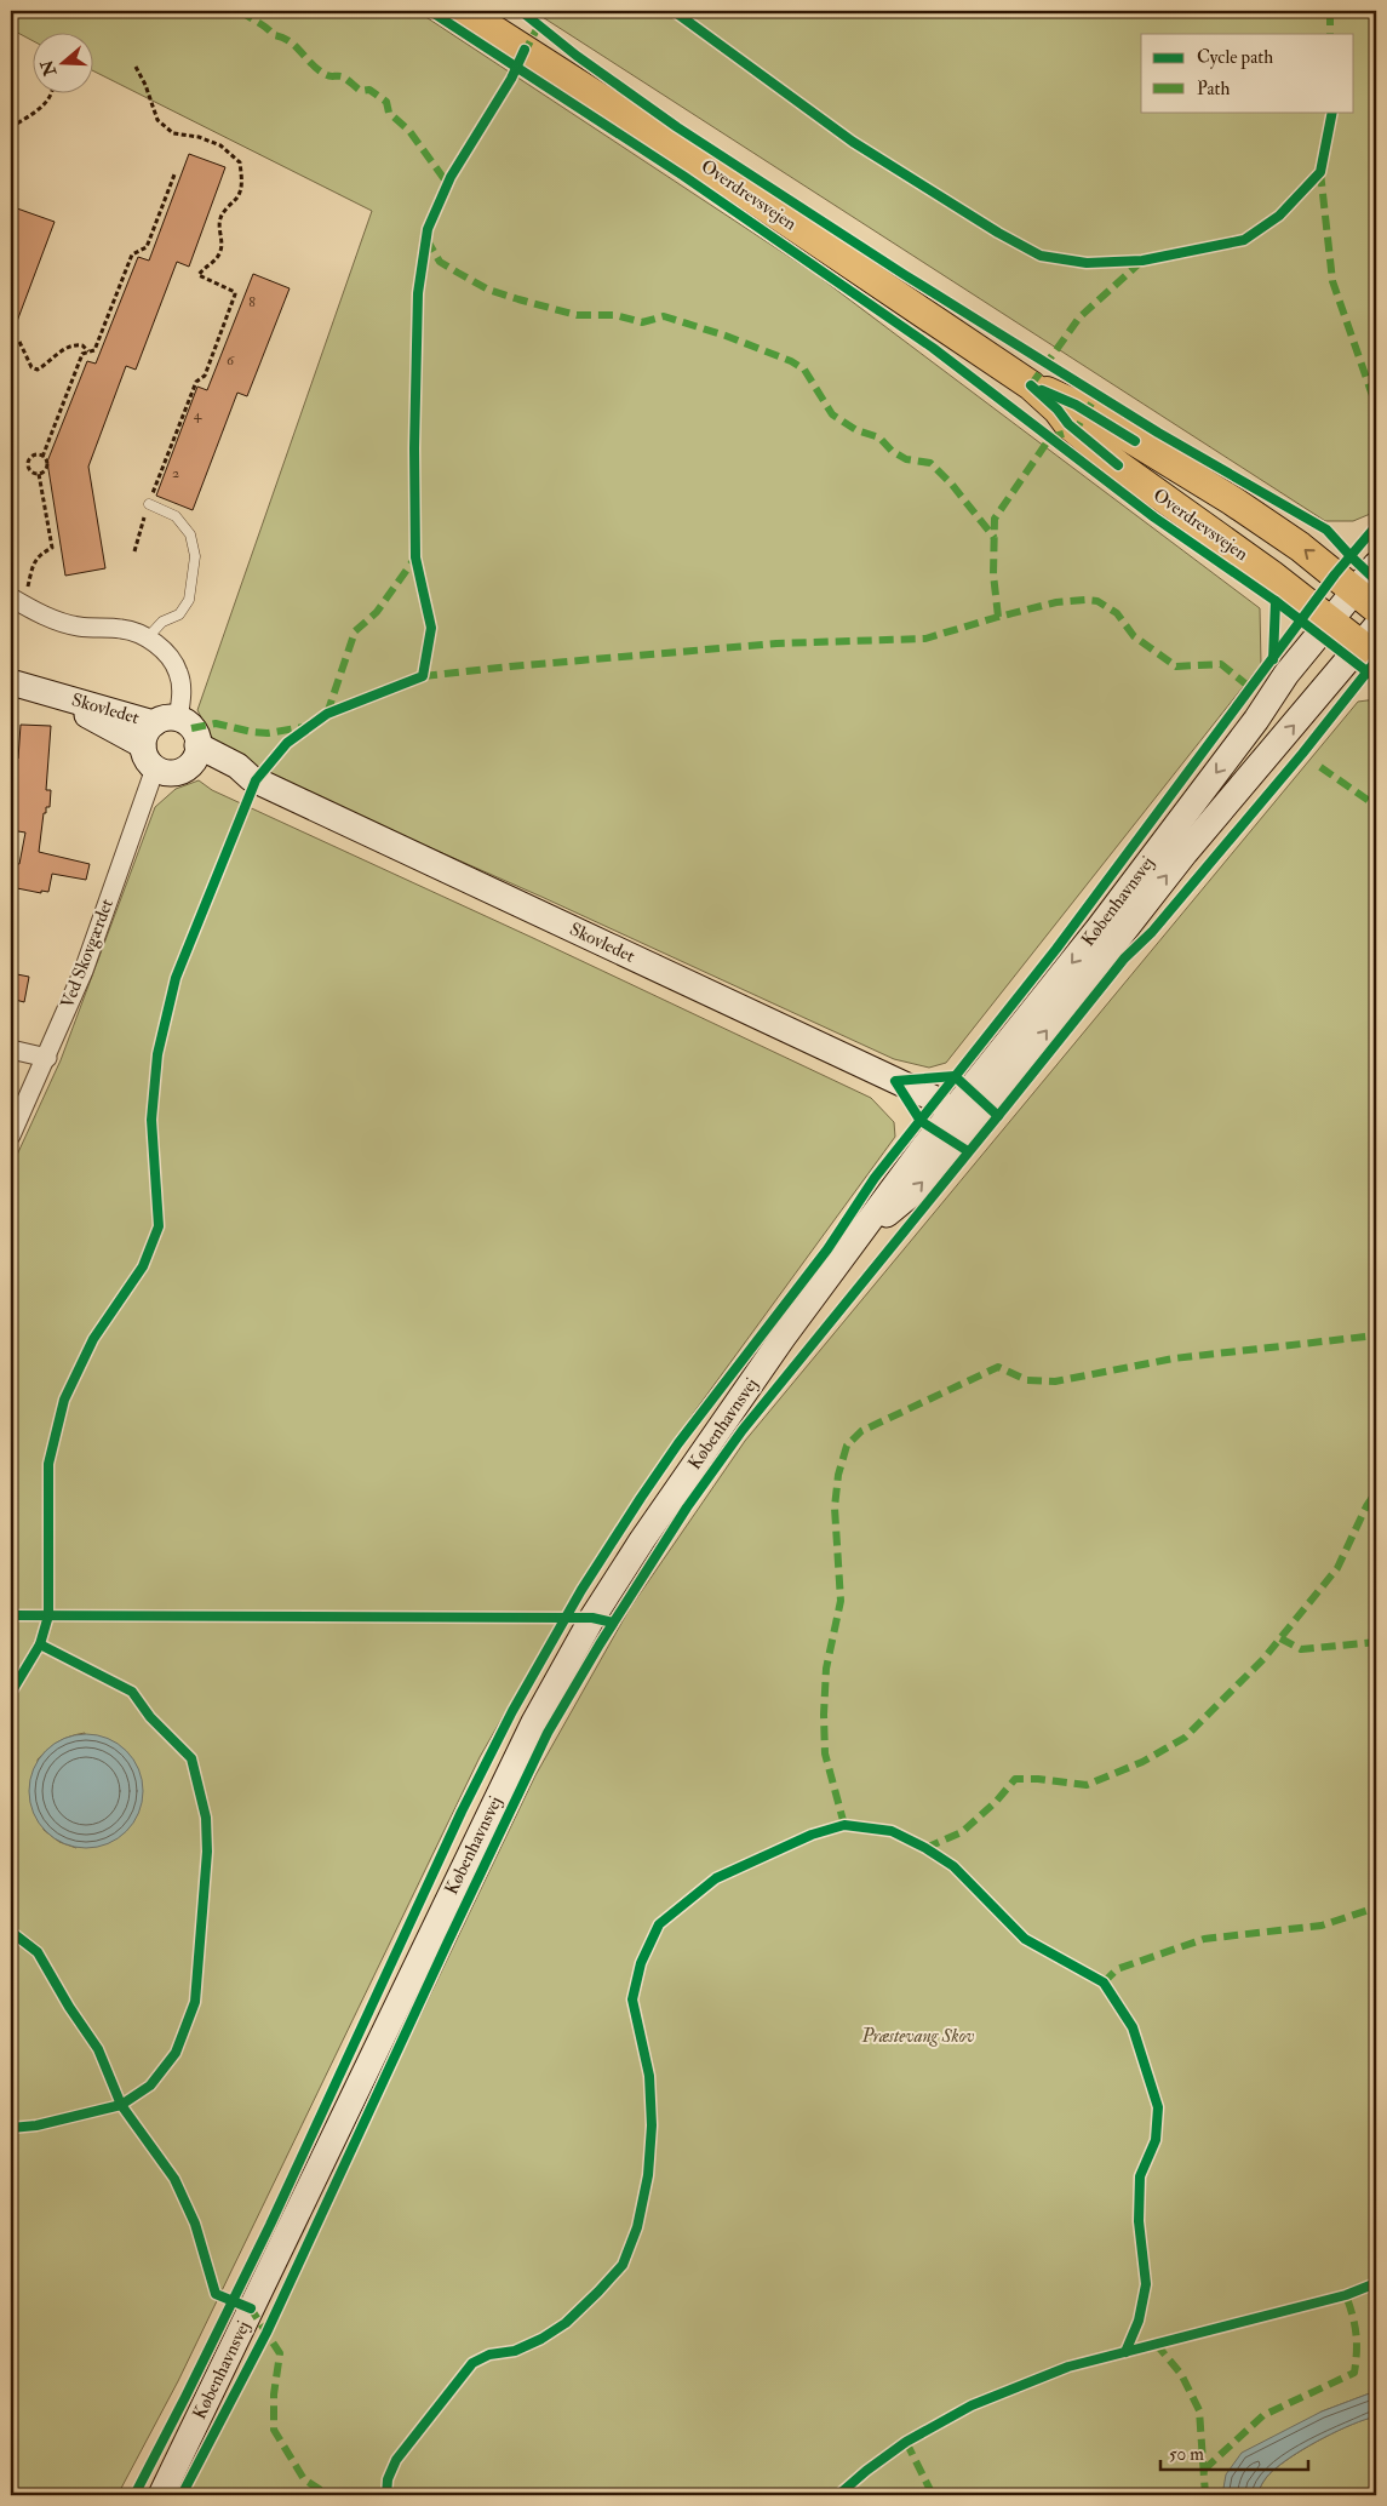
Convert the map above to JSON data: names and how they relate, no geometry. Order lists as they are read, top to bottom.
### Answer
{
  "streets": {
    "main road": ["Overdrevsvejen"],
    "street": ["Skovledet", "Københavnsvej", "Ved Skovgærdet"]
  },
  "crossings": [
    ["Overdrevsvejen", "Københavnsvej"],
    ["Skovledet", "Københavnsvej"],
    ["Skovledet", "Ved Skovgærdet"]
  ],
  "parks": ["Præstevang Skov"],
  "house_numbers": [
    "8",
    "6",
    "4",
    "2"
  ],
  "legend": ["Cycle path", "Path"],
  "scale_bar": "50 m",
  "north": "left"
}
